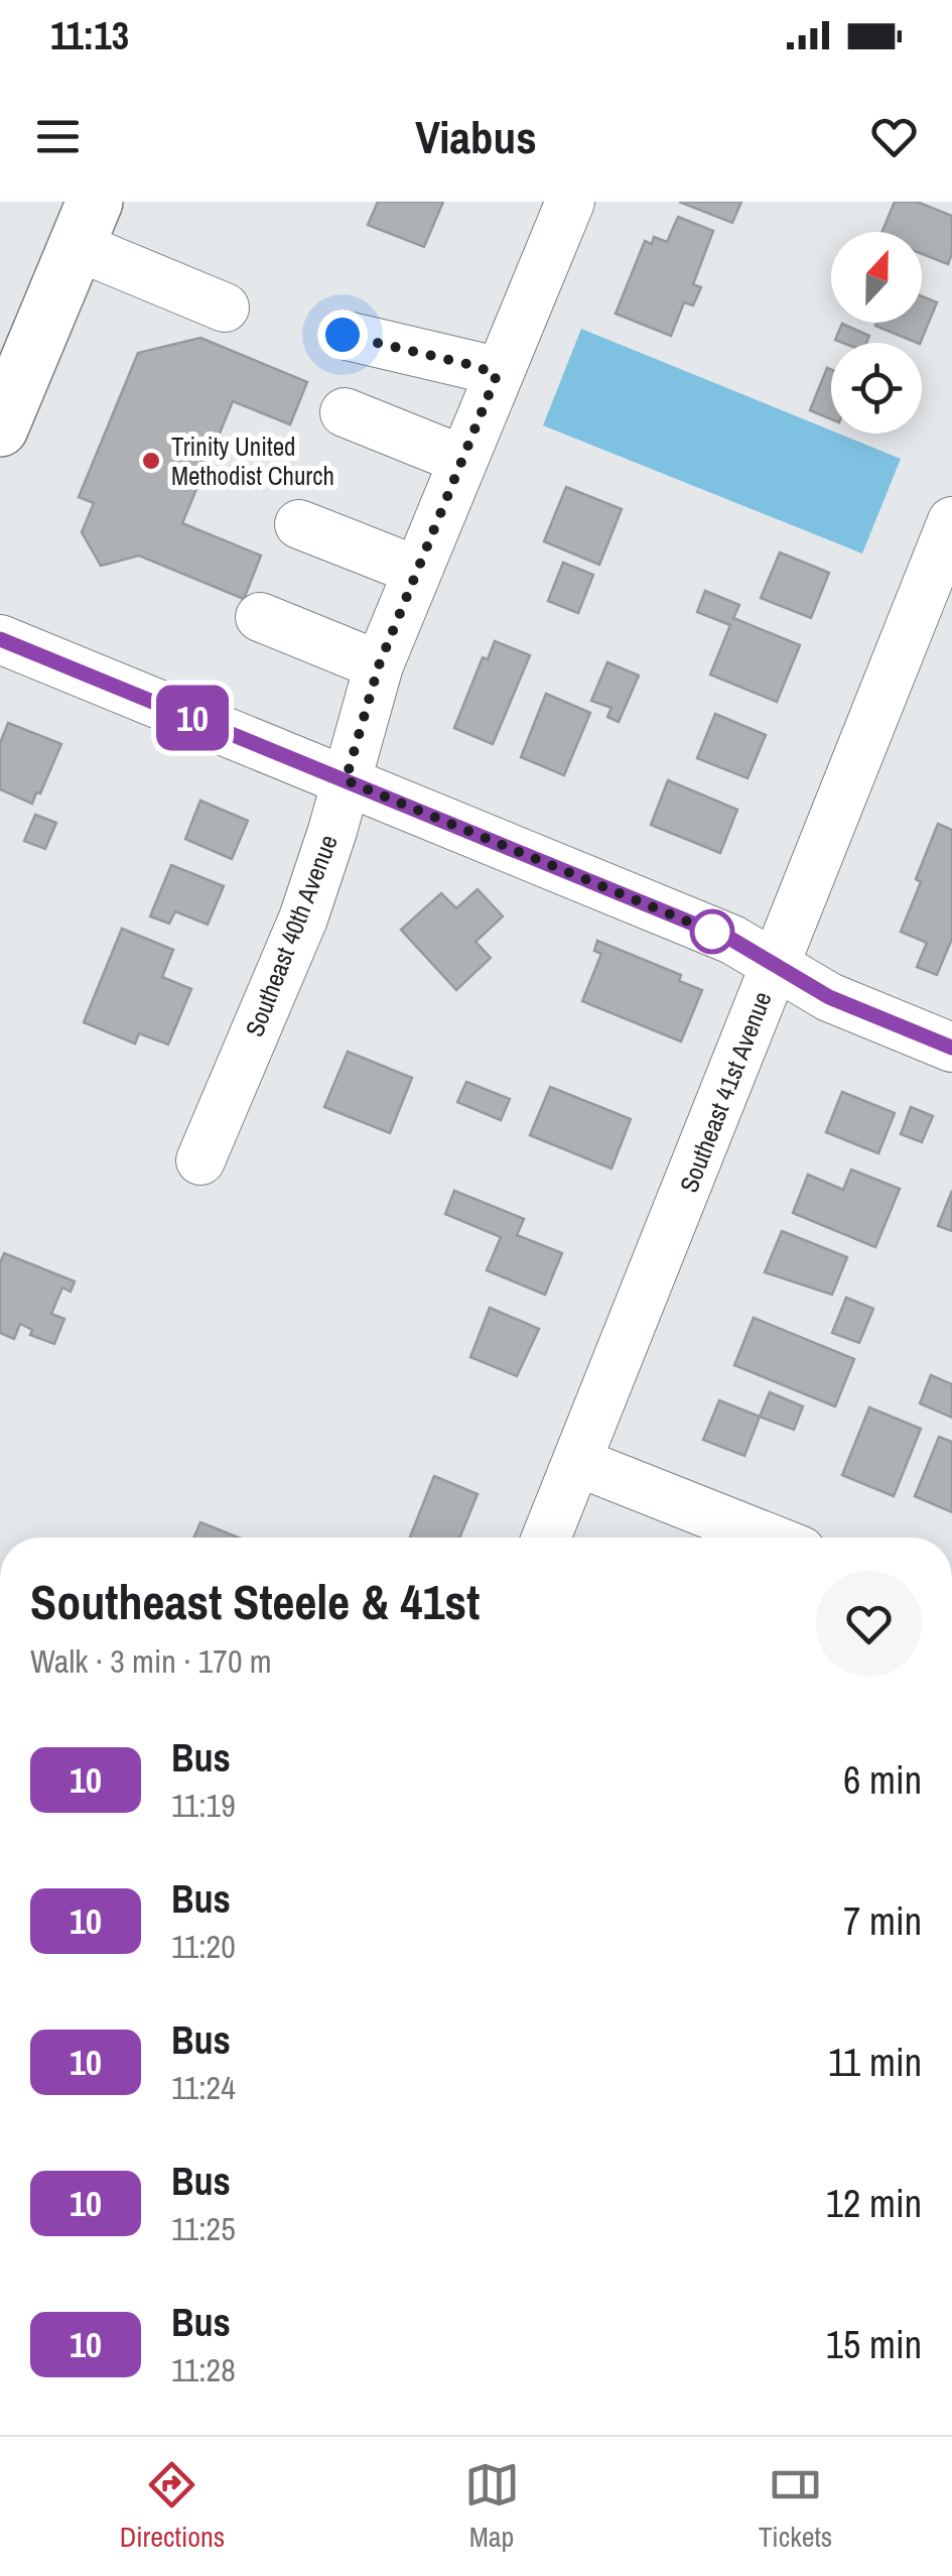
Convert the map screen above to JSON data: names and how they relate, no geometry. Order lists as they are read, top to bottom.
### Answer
{
  "streets": {
    "street": ["Southeast 40th Avenue", "Southeast 41st Avenue"]
  },
  "places": ["Trinity United Methodist Church"],
  "lines": ["bus line 10"],
  "north": "top",
  "page": {
    "status": "11:13",
    "header": "Viabus",
    "on_map": "10",
    "heading": ["Southeast Steele & 41st", "Walk · 3 min · 170 m"],
    "list": [
      {
        "mark": "10",
        "name": "Bus",
        "note": "11:19",
        "value": "6 min"
      },
      {
        "mark": "10",
        "name": "Bus",
        "note": "11:20",
        "value": "7 min"
      },
      {
        "mark": "10",
        "name": "Bus",
        "note": "11:24",
        "value": "11 min"
      },
      {
        "mark": "10",
        "name": "Bus",
        "note": "11:25",
        "value": "12 min"
      },
      {
        "mark": "10",
        "name": "Bus",
        "note": "11:28",
        "value": "15 min"
      }
    ],
    "tabs": ["Directions", "Map", "Tickets"]
  }
}
